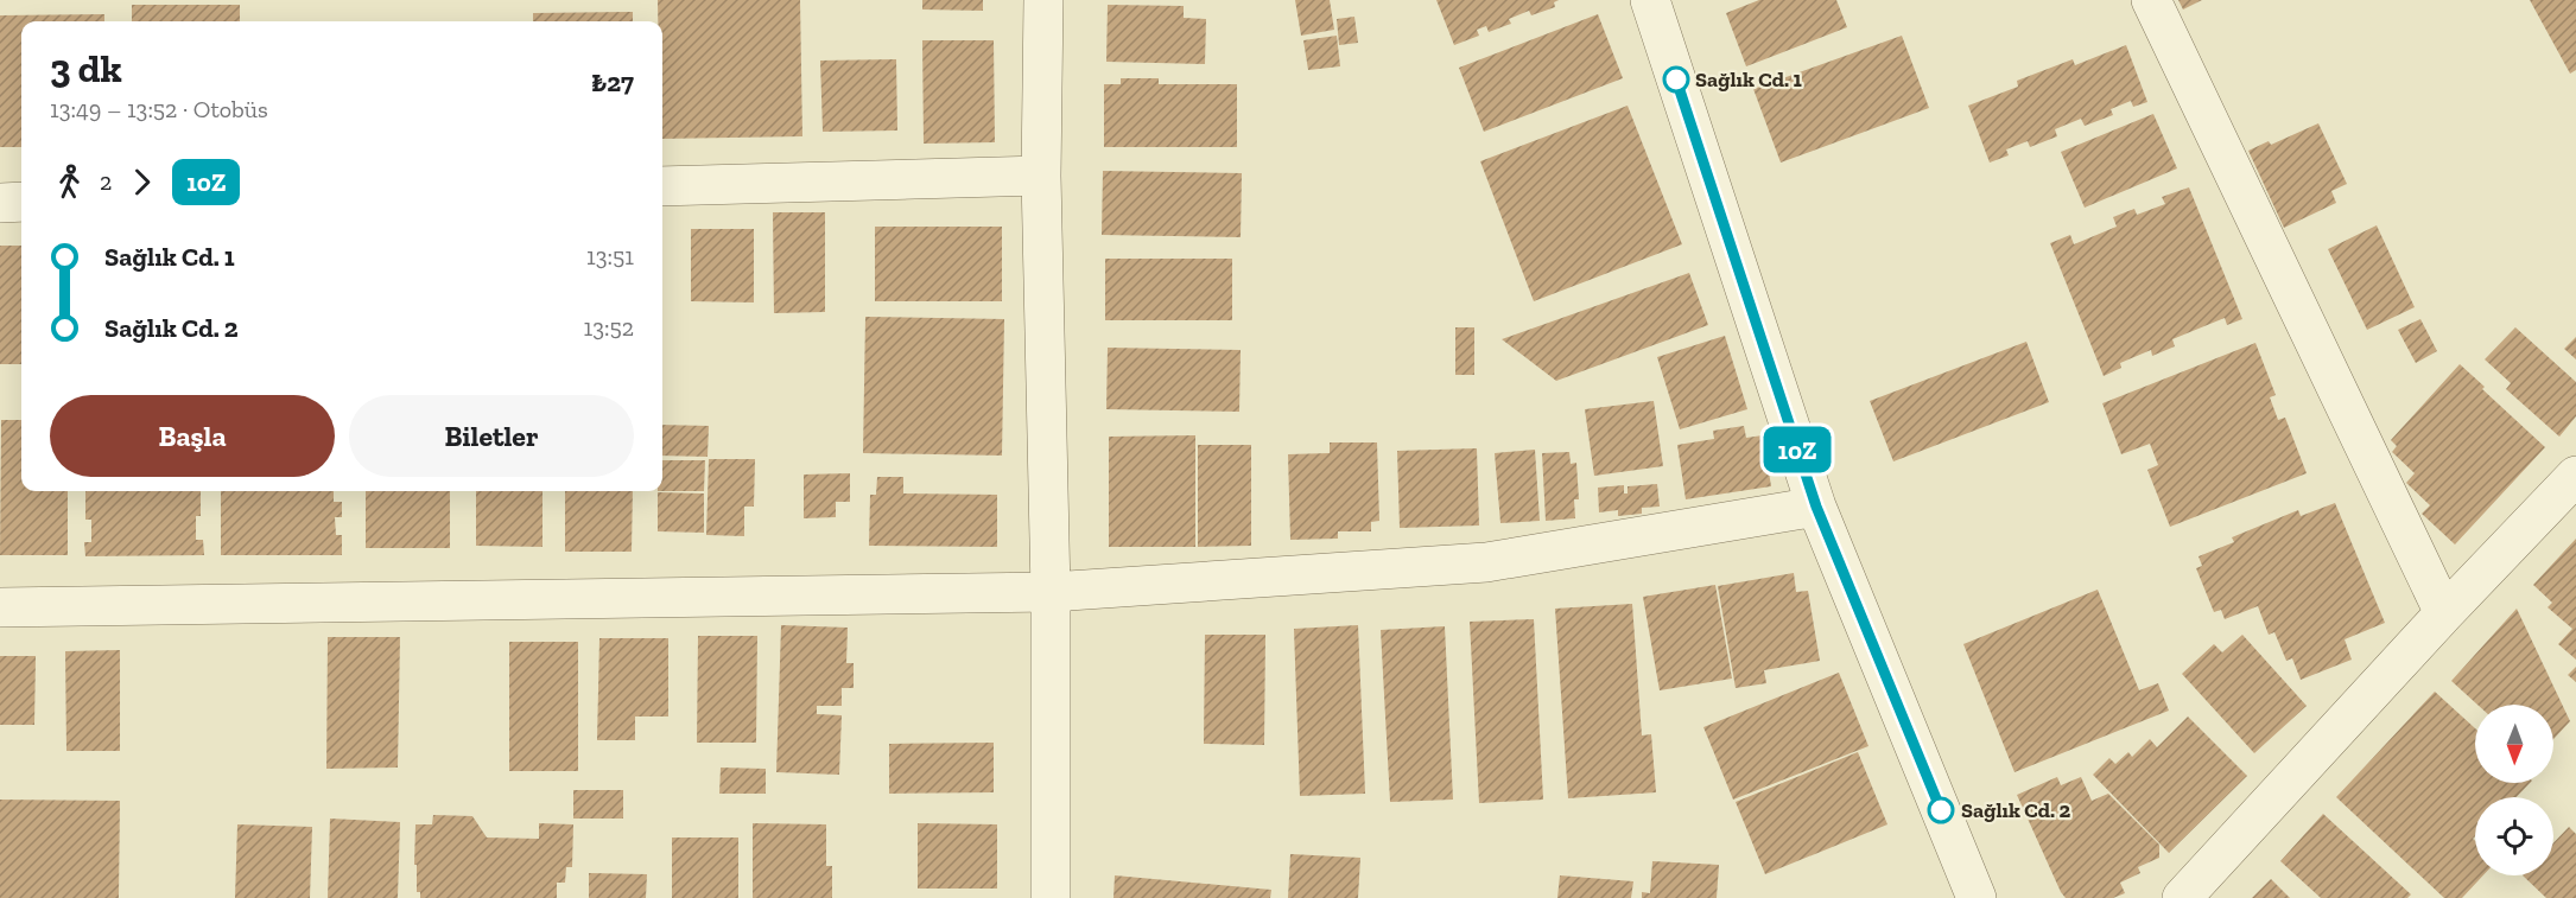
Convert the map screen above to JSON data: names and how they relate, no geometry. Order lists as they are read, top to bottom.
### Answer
{
  "places": ["Sağlık Cd. 1", "Sağlık Cd. 2"],
  "lines": ["bus line 10Z"],
  "north": "bottom",
  "page": {
    "on_map": "10Z",
    "heading": ["3 dk", "13:49 – 13:52 · Otobüs", "₺27"],
    "legs": ["2", "10Z"],
    "list": [
      {
        "name": "Sağlık Cd. 1",
        "value": "13:51"
      },
      {
        "name": "Sağlık Cd. 2",
        "value": "13:52"
      }
    ],
    "buttons": ["Başla", "Biletler"]
  }
}
